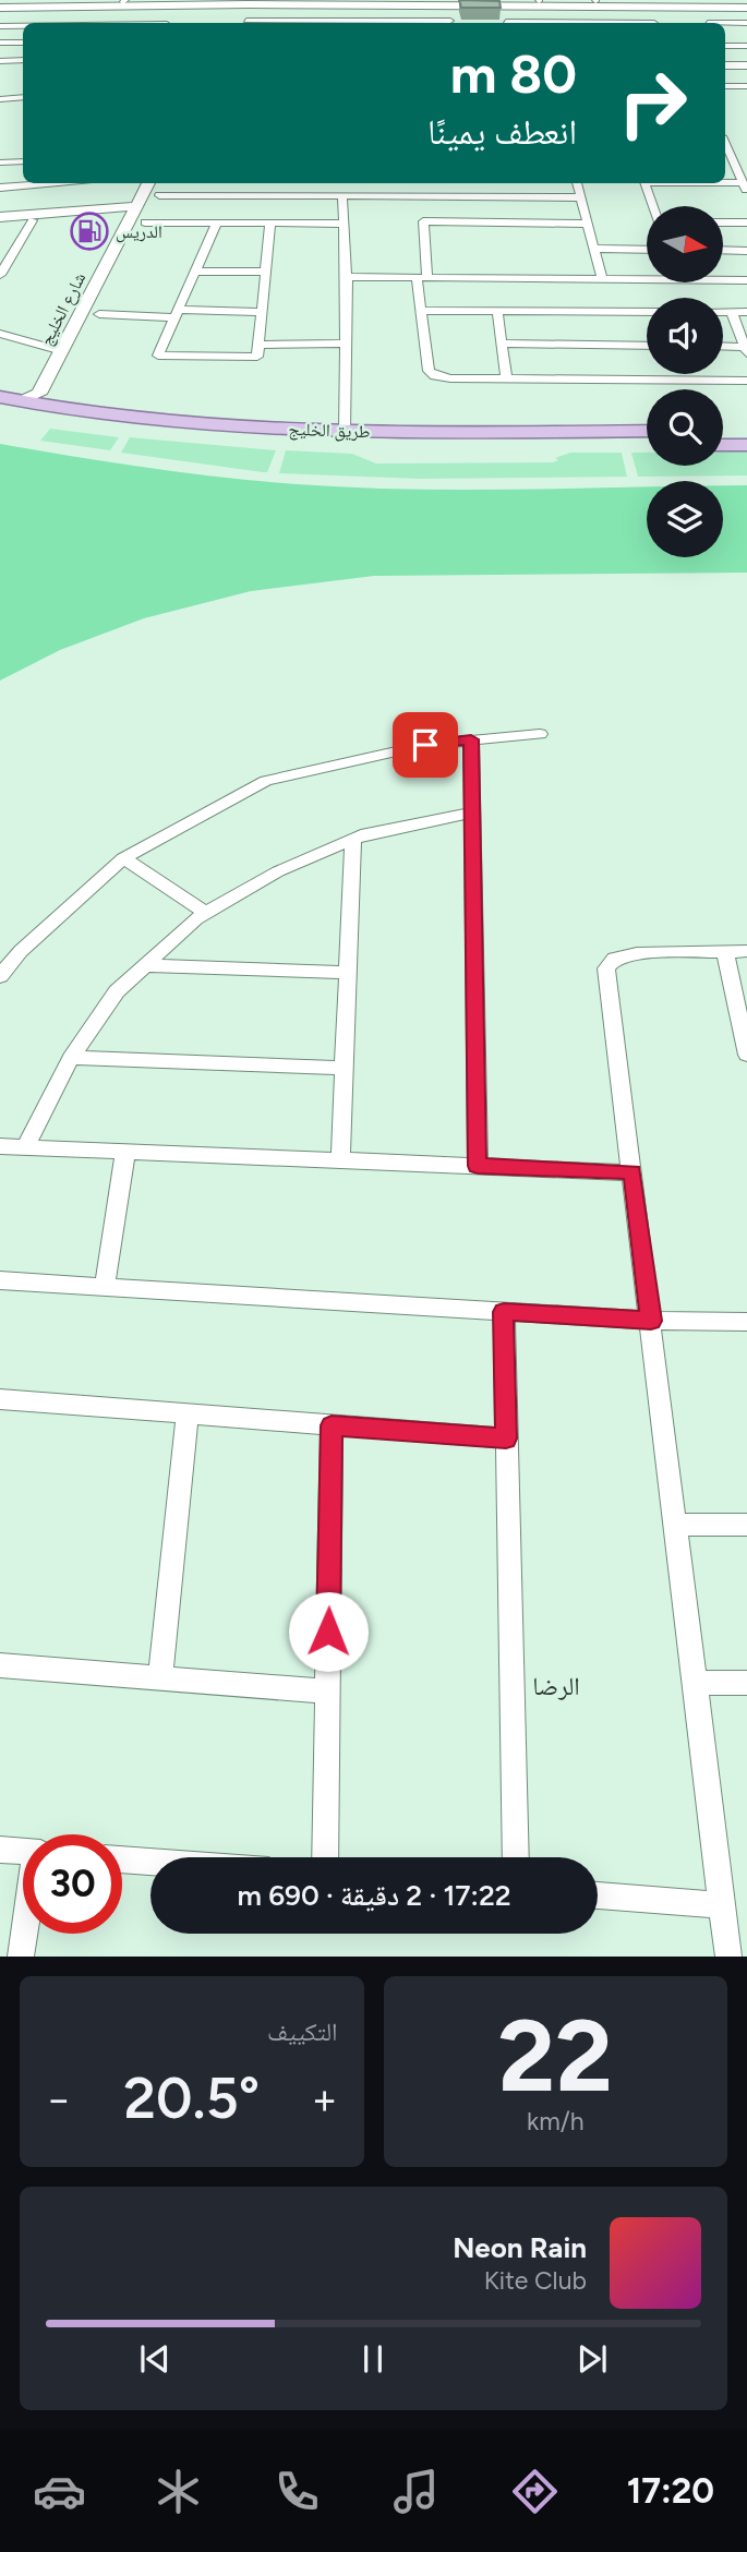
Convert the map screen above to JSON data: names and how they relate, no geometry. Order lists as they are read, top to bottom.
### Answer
{
  "streets": {
    "main road": ["طريق الخليج"],
    "street": ["شارع الخليج"]
  },
  "crossings": [
    ["شارع الخليج", "طريق الخليج"]
  ],
  "districts": ["الرضا"],
  "places": {
    "fuel station": ["الدريس"]
  },
  "north": "right",
  "page": {
    "turn": ["80 m", "انعطف يمينًا"],
    "limit": "30",
    "trip": "17:22 · 2 دقيقة · 690 m",
    "tile": [
      ["22", "km/h"],
      "التكييف"
    ],
    "heat": ["−", "20.5°", "+"],
    "song": ["Neon Rain", "Kite Club"],
    "tabs": "17:20"
  }
}
